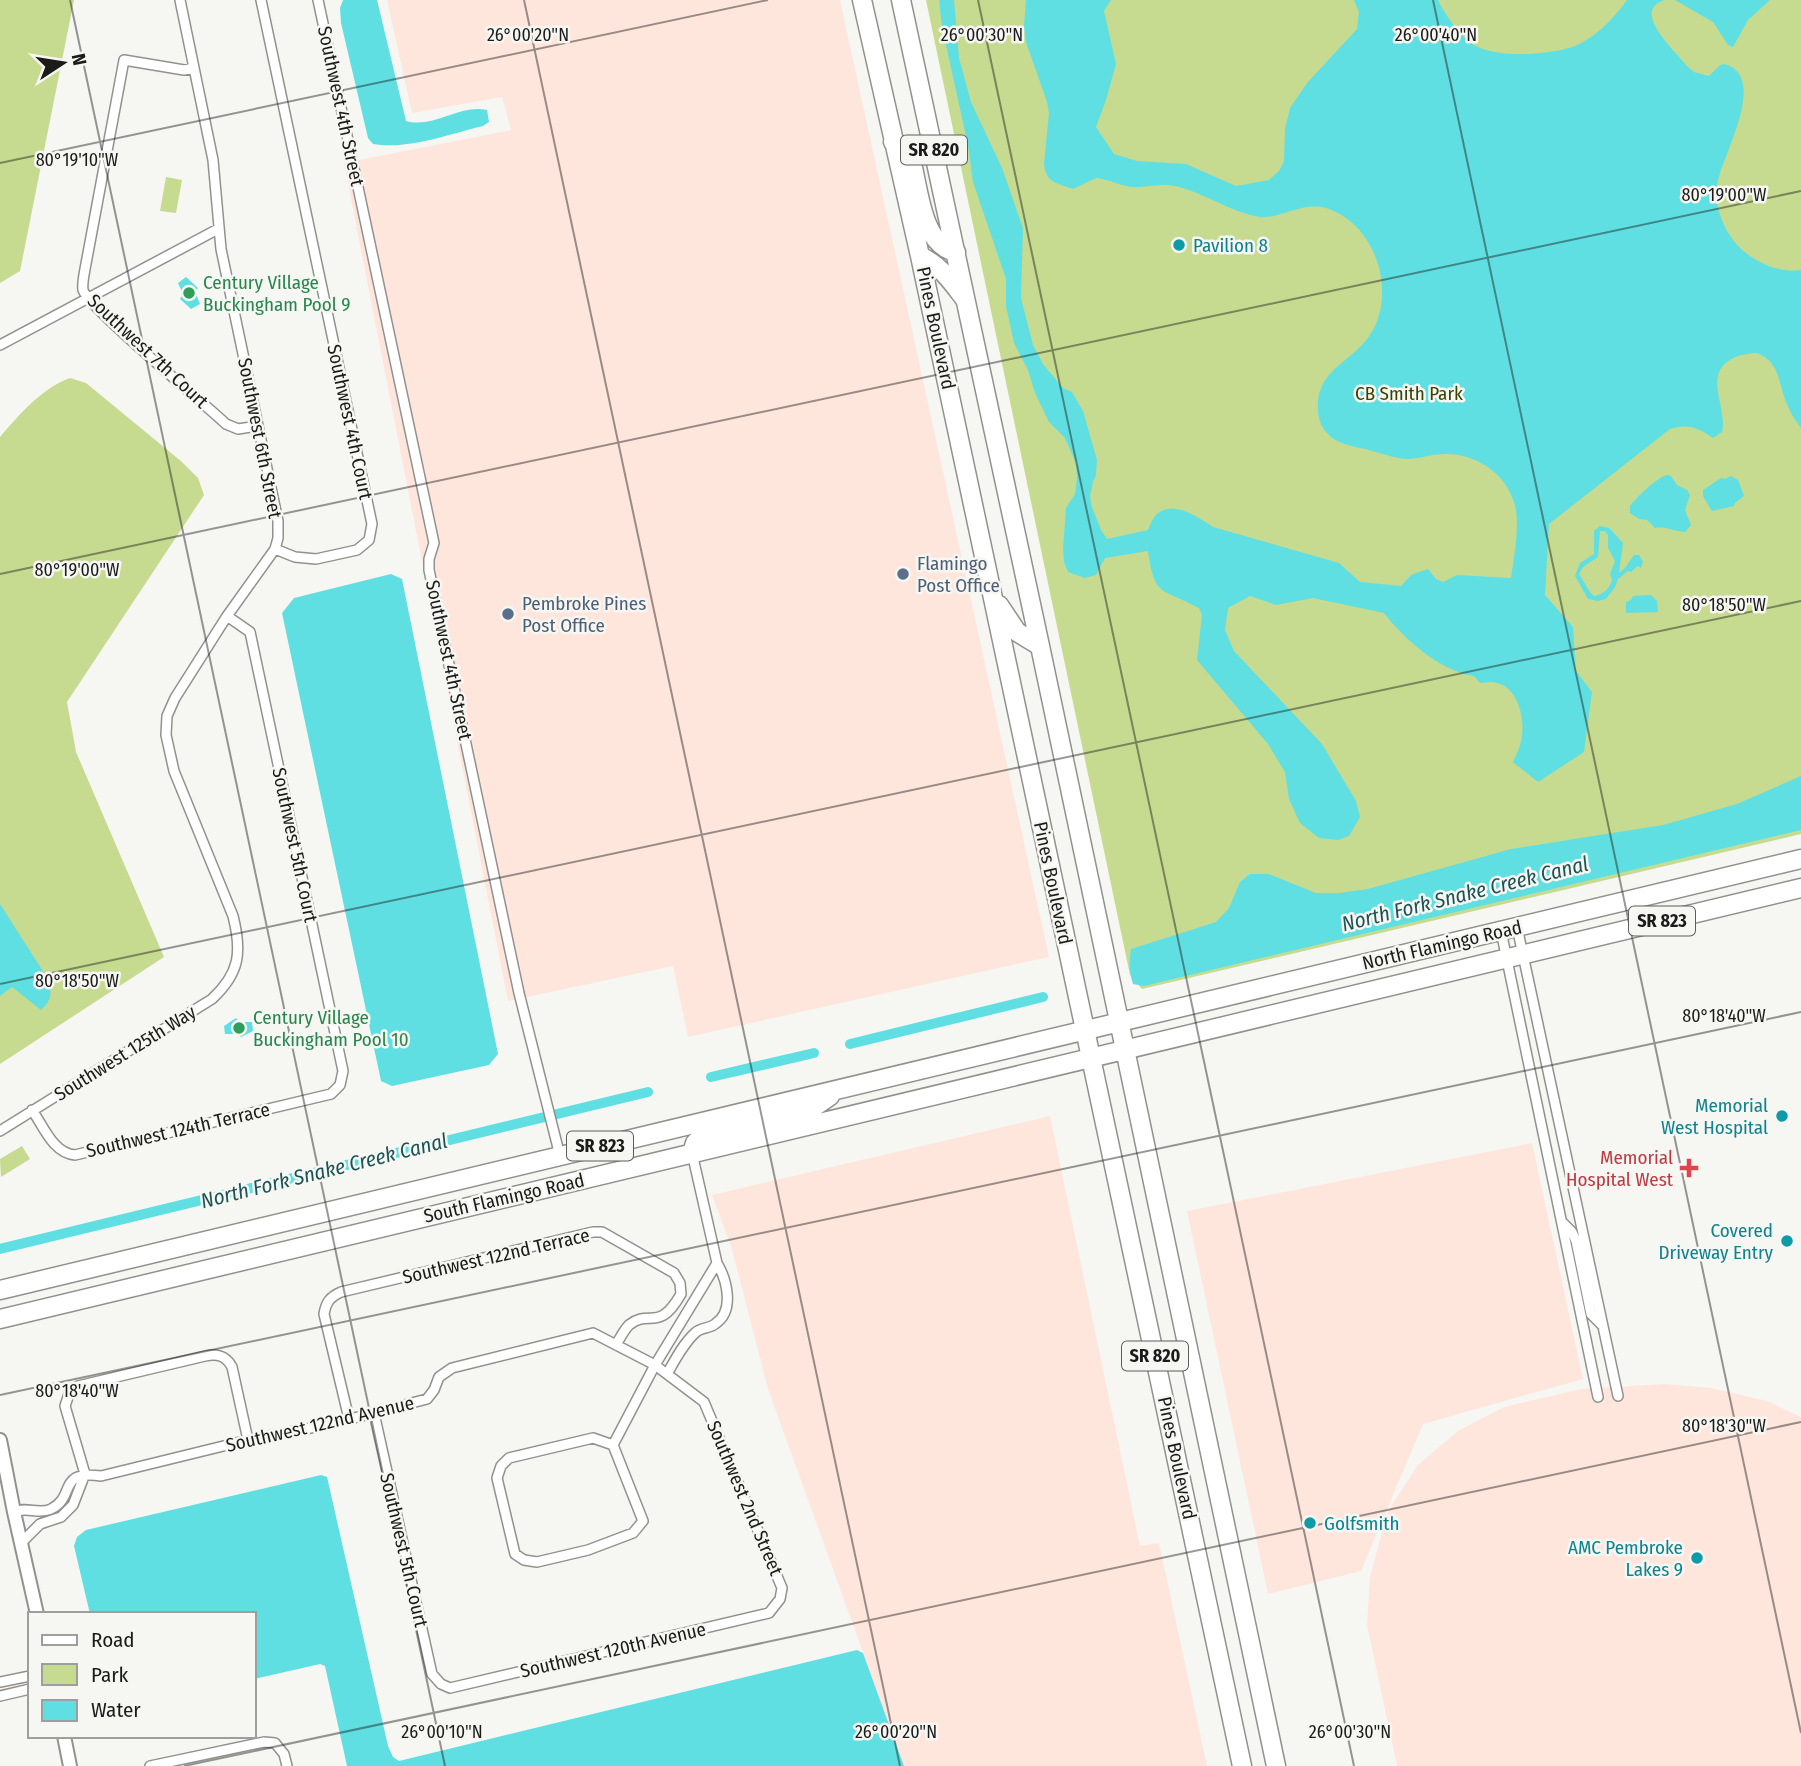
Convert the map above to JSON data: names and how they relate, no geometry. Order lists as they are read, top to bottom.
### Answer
{
  "streets": {
    "highway": [
      "SR 820",
      "Pines Boulevard",
      "SR 823",
      "North Flamingo Road",
      "South Flamingo Road"
    ],
    "street": [
      "Southwest 4th Street",
      "Southwest 7th Court",
      "Southwest 4th Court",
      "Southwest 6th Street",
      "Southwest 5th Court",
      "Southwest 125th Way",
      "Southwest 124th Terrace",
      "Southwest 122nd Terrace",
      "Southwest 122nd Avenue",
      "Southwest 2nd Street",
      "Southwest 120th Avenue"
    ]
  },
  "crossings": [
    ["Southwest 4th Street", "South Flamingo Road"],
    ["Pines Boulevard", "North Flamingo Road"],
    ["Pines Boulevard", "South Flamingo Road"],
    ["Southwest 7th Court", "Southwest 6th Street"],
    ["Southwest 4th Court", "Southwest 6th Street"],
    ["Southwest 5th Court", "Southwest 125th Way"],
    ["Southwest 5th Court", "Southwest 124th Terrace"],
    ["Southwest 5th Court", "Southwest 122nd Avenue"],
    ["Southwest 5th Court", "Southwest 120th Avenue"],
    ["North Flamingo Road", "South Flamingo Road"],
    ["Southwest 125th Way", "Southwest 124th Terrace"],
    ["Southwest 122nd Terrace", "Southwest 122nd Avenue"],
    ["Southwest 122nd Avenue", "Southwest 2nd Street"],
    ["Southwest 2nd Street", "Southwest 120th Avenue"]
  ],
  "water": ["North Fork Snake Creek Canal"],
  "parks": ["CB Smith Park"],
  "places": {
    "other": [
      "Pavilion 8",
      "Century Village Buckingham Pool 9",
      "Flamingo Post Office",
      "Pembroke Pines Post Office",
      "Century Village Buckingham Pool 10",
      "Memorial West Hospital",
      "Covered Driveway Entry",
      "Golfsmith",
      "AMC Pembroke Lakes 9"
    ],
    "health": ["Memorial Hospital West"]
  },
  "legend": ["Road", "Park", "Water"],
  "north": "right",
  "coordinates": [
    "26°00'20\"N",
    "26°00'30\"N",
    "26°00'40\"N",
    "80°19'10\"W",
    "80°19'00\"W",
    "80°18'50\"W",
    "80°18'40\"W",
    "80°18'30\"W",
    "26°00'10\"N"
  ]
}
